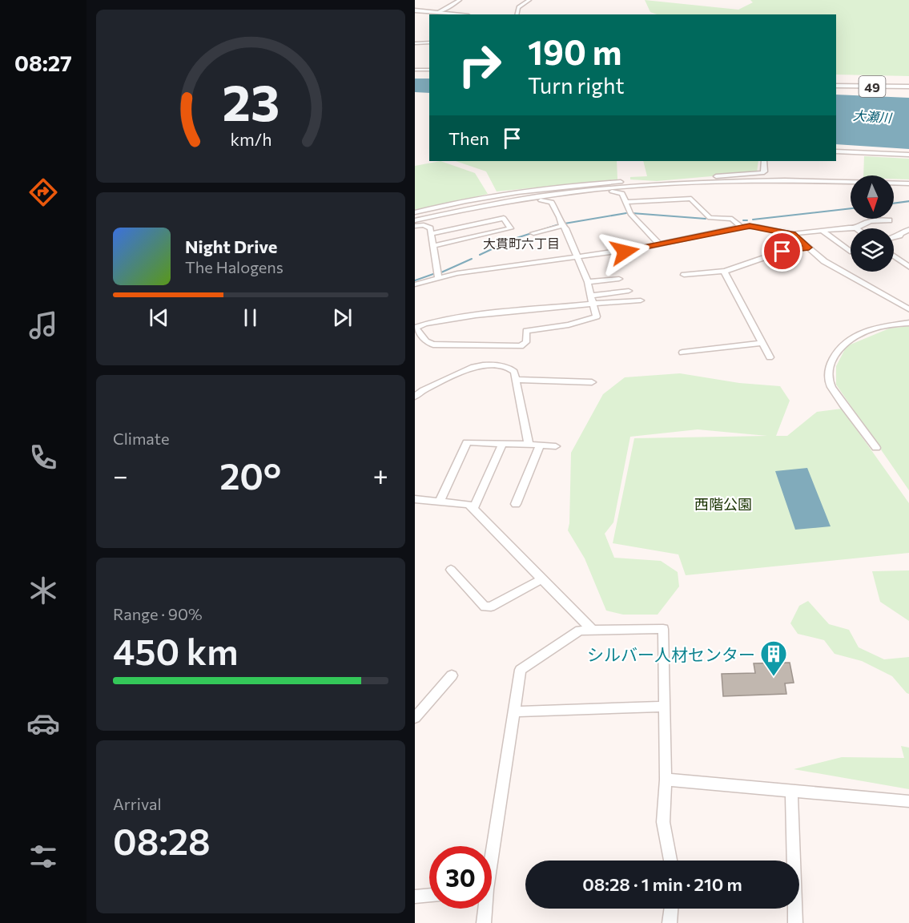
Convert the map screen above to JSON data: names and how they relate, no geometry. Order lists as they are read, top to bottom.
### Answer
{
  "streets": {
    "main road": ["49"]
  },
  "districts": ["大貫町六丁目"],
  "water": ["大瀬川"],
  "parks": ["西階公園"],
  "places": {
    "building": ["シルバー人材センター"]
  },
  "north": "bottom",
  "page": {
    "tabs": "08:27",
    "turn": ["190 m", "Turn right"],
    "then": "Then",
    "song": ["Night Drive", "The Halogens"],
    "tile": [
      "Climate",
      ["Range · 90%", "450 km"],
      ["Arrival", "08:28"]
    ],
    "heat": ["−", "20°", "+"],
    "limit": "30",
    "trip": "08:28 · 1 min · 210 m",
    "gauge": ["23", "km/h"]
  }
}
